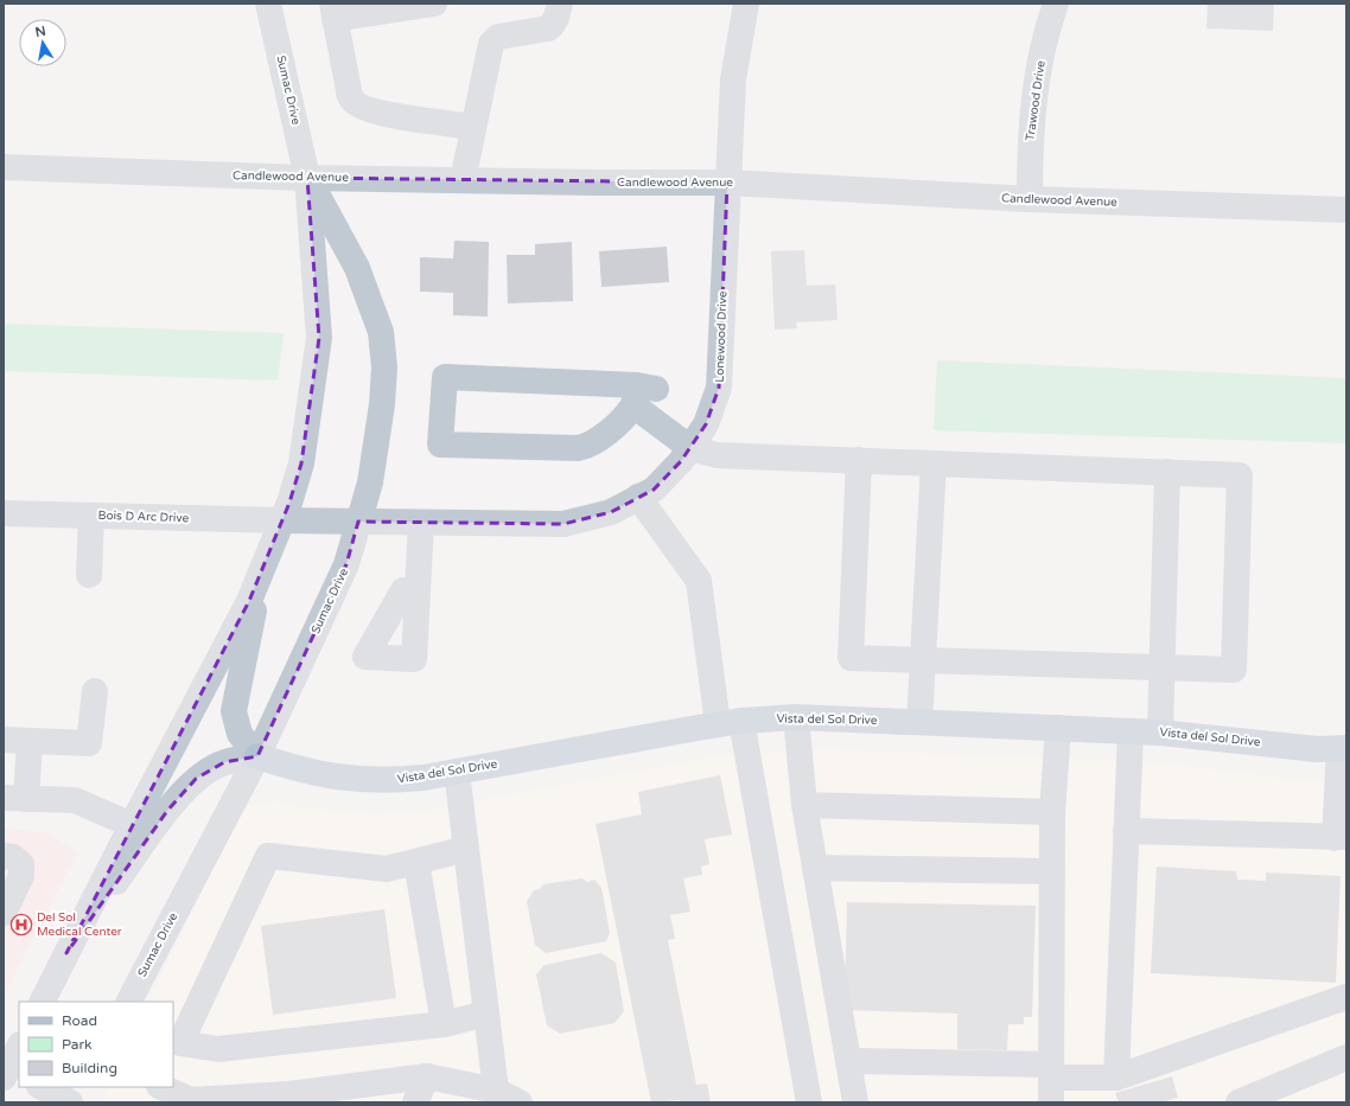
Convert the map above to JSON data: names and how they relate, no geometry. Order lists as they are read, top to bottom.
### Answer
{
  "streets": {
    "main road": ["Vista del Sol Drive"],
    "street": [
      "Sumac Drive",
      "Trawood Drive",
      "Candlewood Avenue",
      "Lonewood Drive",
      "Bois D Arc Drive"
    ]
  },
  "crossings": [
    ["Sumac Drive", "Candlewood Avenue"],
    ["Sumac Drive", "Lonewood Drive"],
    ["Sumac Drive", "Bois D Arc Drive"],
    ["Sumac Drive", "Vista del Sol Drive"],
    ["Trawood Drive", "Candlewood Avenue"],
    ["Candlewood Avenue", "Lonewood Drive"],
    ["Lonewood Drive", "Bois D Arc Drive"]
  ],
  "places": {
    "hospital": ["Del Sol Medical Center"]
  },
  "legend": ["Road", "Park", "Building"],
  "north": "top"
}
